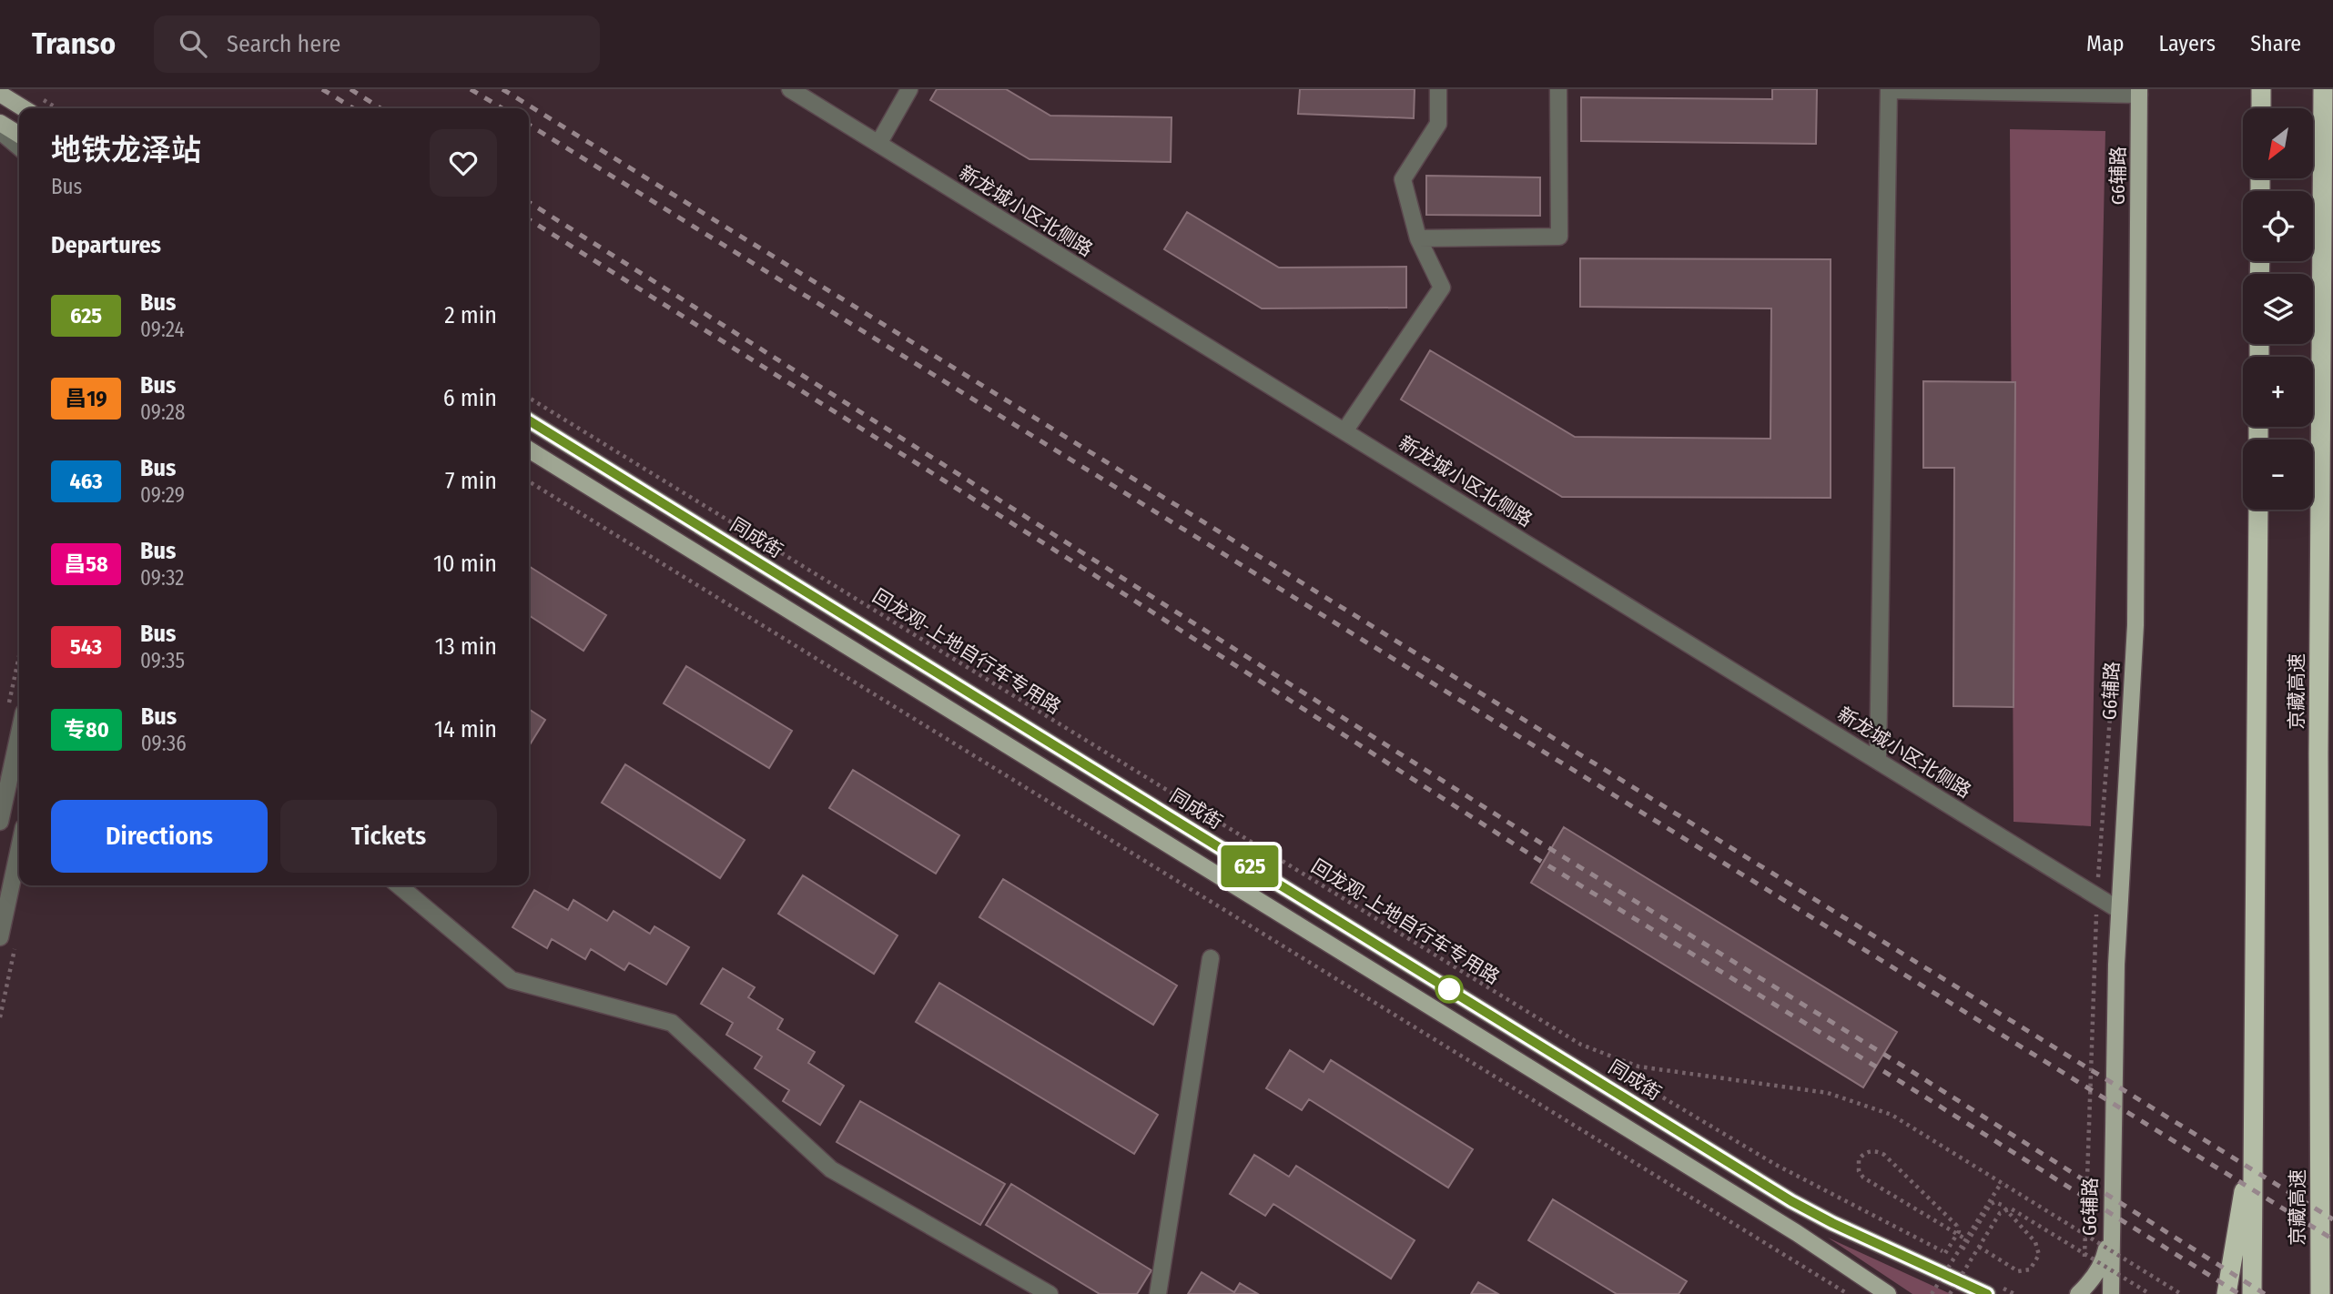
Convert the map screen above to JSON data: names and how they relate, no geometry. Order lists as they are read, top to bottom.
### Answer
{
  "streets": {
    "highway": ["京藏高速"],
    "main road": ["G6辅路", "同成街"],
    "street": ["新龙城小区北侧路"],
    "path": ["回龙观-上地自行车专用路"]
  },
  "crossings": [
    ["G6辅路", "新龙城小区北侧路"]
  ],
  "lines": ["bus line 625"],
  "north": "bottom left",
  "page": {
    "header": "Transo",
    "search": "Search here",
    "nav": ["Map", "Layers", "Share"],
    "on_map": "625",
    "map_buttons": ["+", "−"],
    "heading": [
      ["地铁龙泽站", "Bus"],
      "Departures"
    ],
    "list": [
      {
        "mark": "625",
        "name": "Bus",
        "note": "09:24",
        "value": "2 min"
      },
      {
        "mark": "昌19",
        "name": "Bus",
        "note": "09:28",
        "value": "6 min"
      },
      {
        "mark": "463",
        "name": "Bus",
        "note": "09:29",
        "value": "7 min"
      },
      {
        "mark": "昌58",
        "name": "Bus",
        "note": "09:32",
        "value": "10 min"
      },
      {
        "mark": "543",
        "name": "Bus",
        "note": "09:35",
        "value": "13 min"
      },
      {
        "mark": "专80",
        "name": "Bus",
        "note": "09:36",
        "value": "14 min"
      }
    ],
    "buttons": ["Directions", "Tickets"]
  }
}
